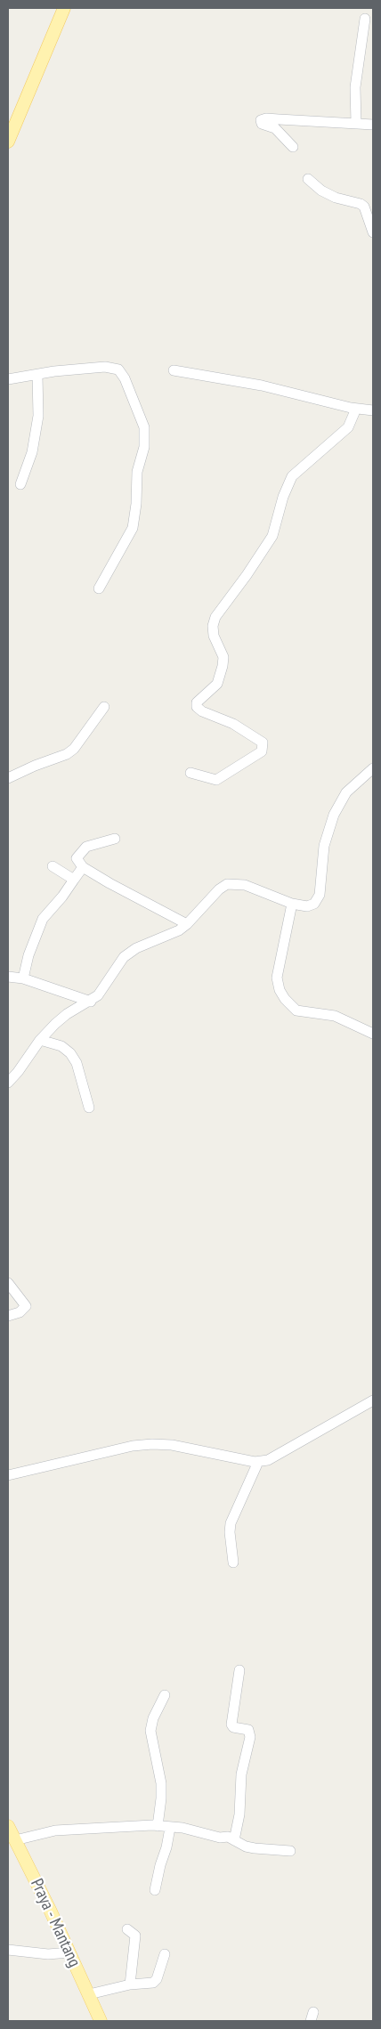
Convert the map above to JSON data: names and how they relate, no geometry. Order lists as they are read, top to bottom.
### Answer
{
  "streets": {
    "main road": ["Praya - Mantang"]
  }
}
